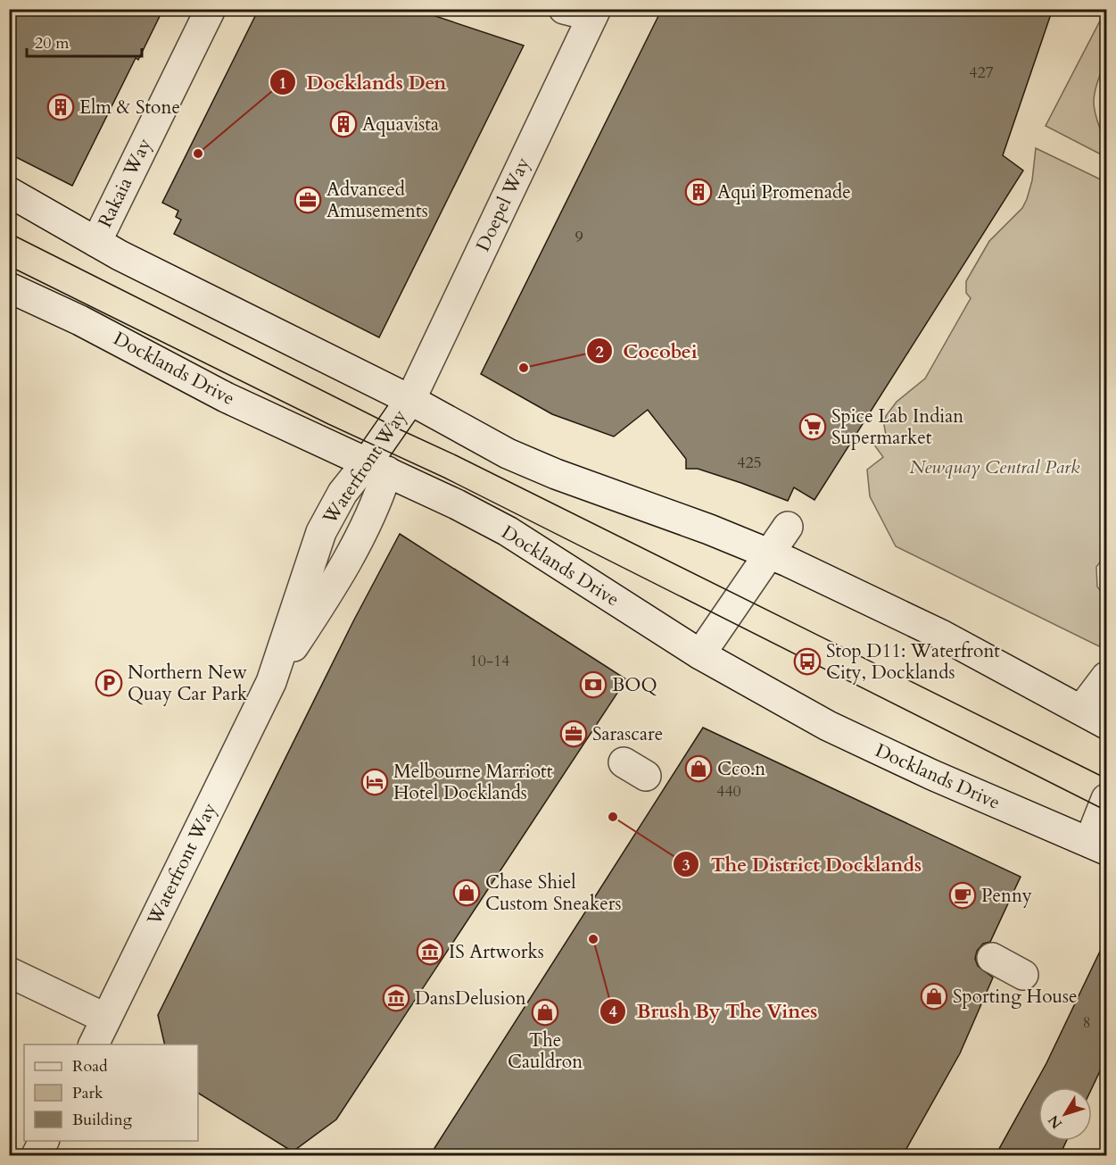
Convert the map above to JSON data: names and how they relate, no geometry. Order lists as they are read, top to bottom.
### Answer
{
  "streets": {
    "street": [
      "Rakaia Way",
      "Doepel Way",
      "Docklands Drive",
      "Waterfront Way"
    ]
  },
  "crossings": [
    ["Doepel Way", "Waterfront Way"],
    ["Docklands Drive", "Waterfront Way"]
  ],
  "parks": ["Newquay Central Park"],
  "places": {
    "building": ["Elm & Stone", "Aquavista", "Aqui Promenade"],
    "other": [
      "Docklands Den",
      "Cocobei",
      "The District Docklands",
      "Brush By The Vines"
    ],
    "office": ["Advanced Amusements", "Sarascare"],
    "supermarket": ["Spice Lab Indian Supermarket"],
    "bus stop": ["Stop D11: Waterfront City, Docklands"],
    "parking": ["Northern New Quay Car Park"],
    "bank": ["BOQ"],
    "shop": [
      "Cco.n",
      "Chase Shiel Custom Sneakers",
      "Sporting House",
      "The Cauldron"
    ],
    "hotel": ["Melbourne Marriott Hotel Docklands"],
    "cafe": ["Penny"],
    "museum": ["IS Artworks", "DansDelusion"]
  },
  "house_numbers": [
    "427",
    "9",
    "425",
    "10-14",
    "440",
    "8"
  ],
  "legend": ["Road", "Park", "Building"],
  "scale_bar": "20 m",
  "north": "bottom left"
}
